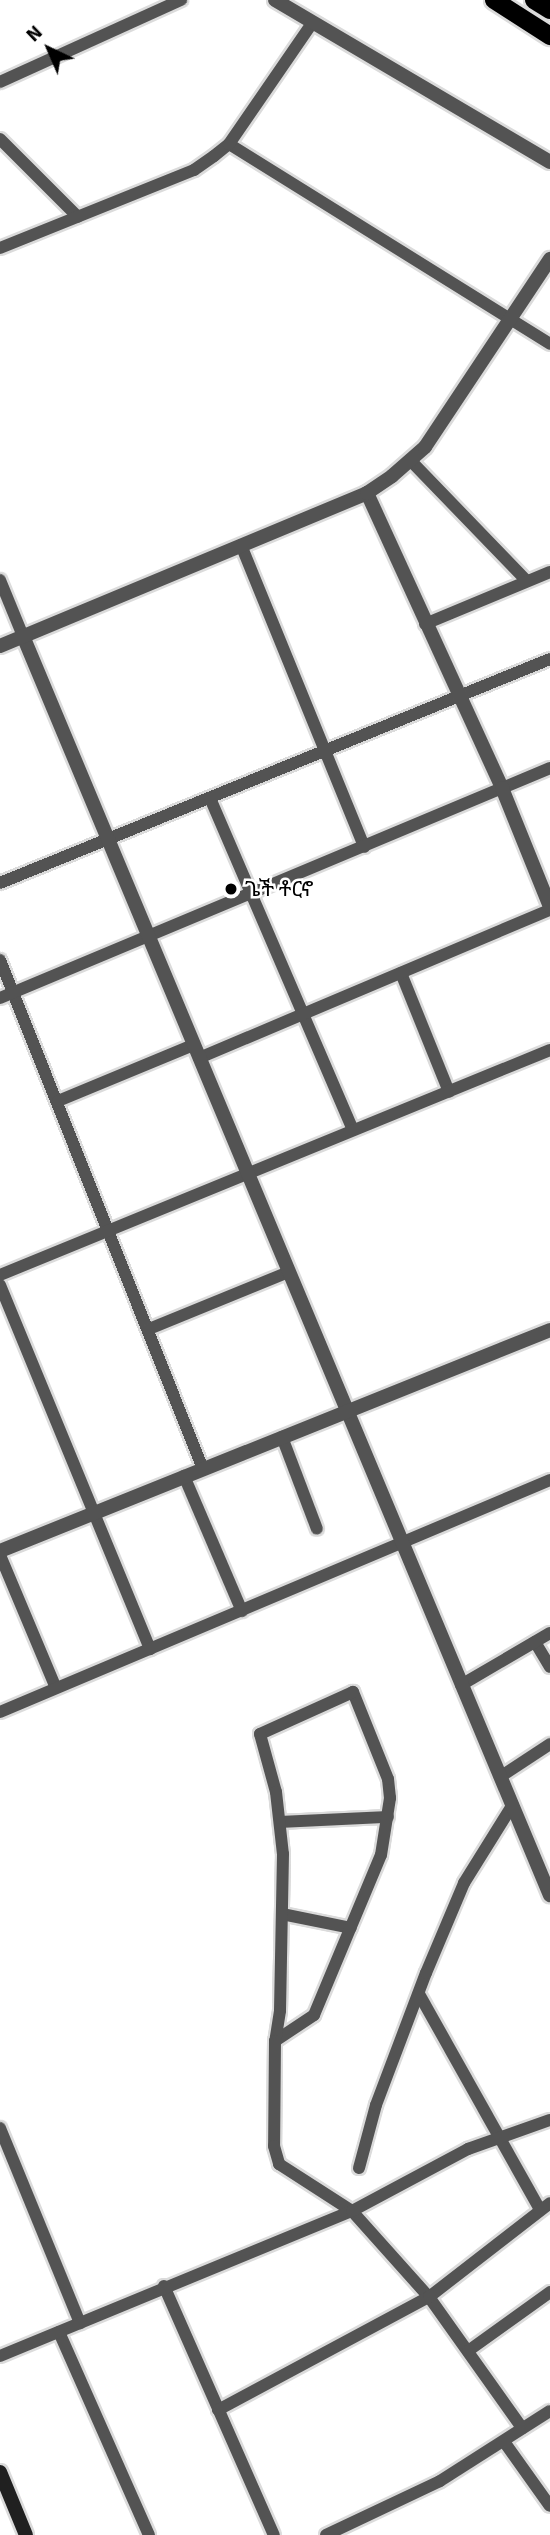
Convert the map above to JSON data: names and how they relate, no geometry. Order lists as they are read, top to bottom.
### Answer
{
  "places": ["ጌች ቶርኖ"],
  "north": "top left"
}
